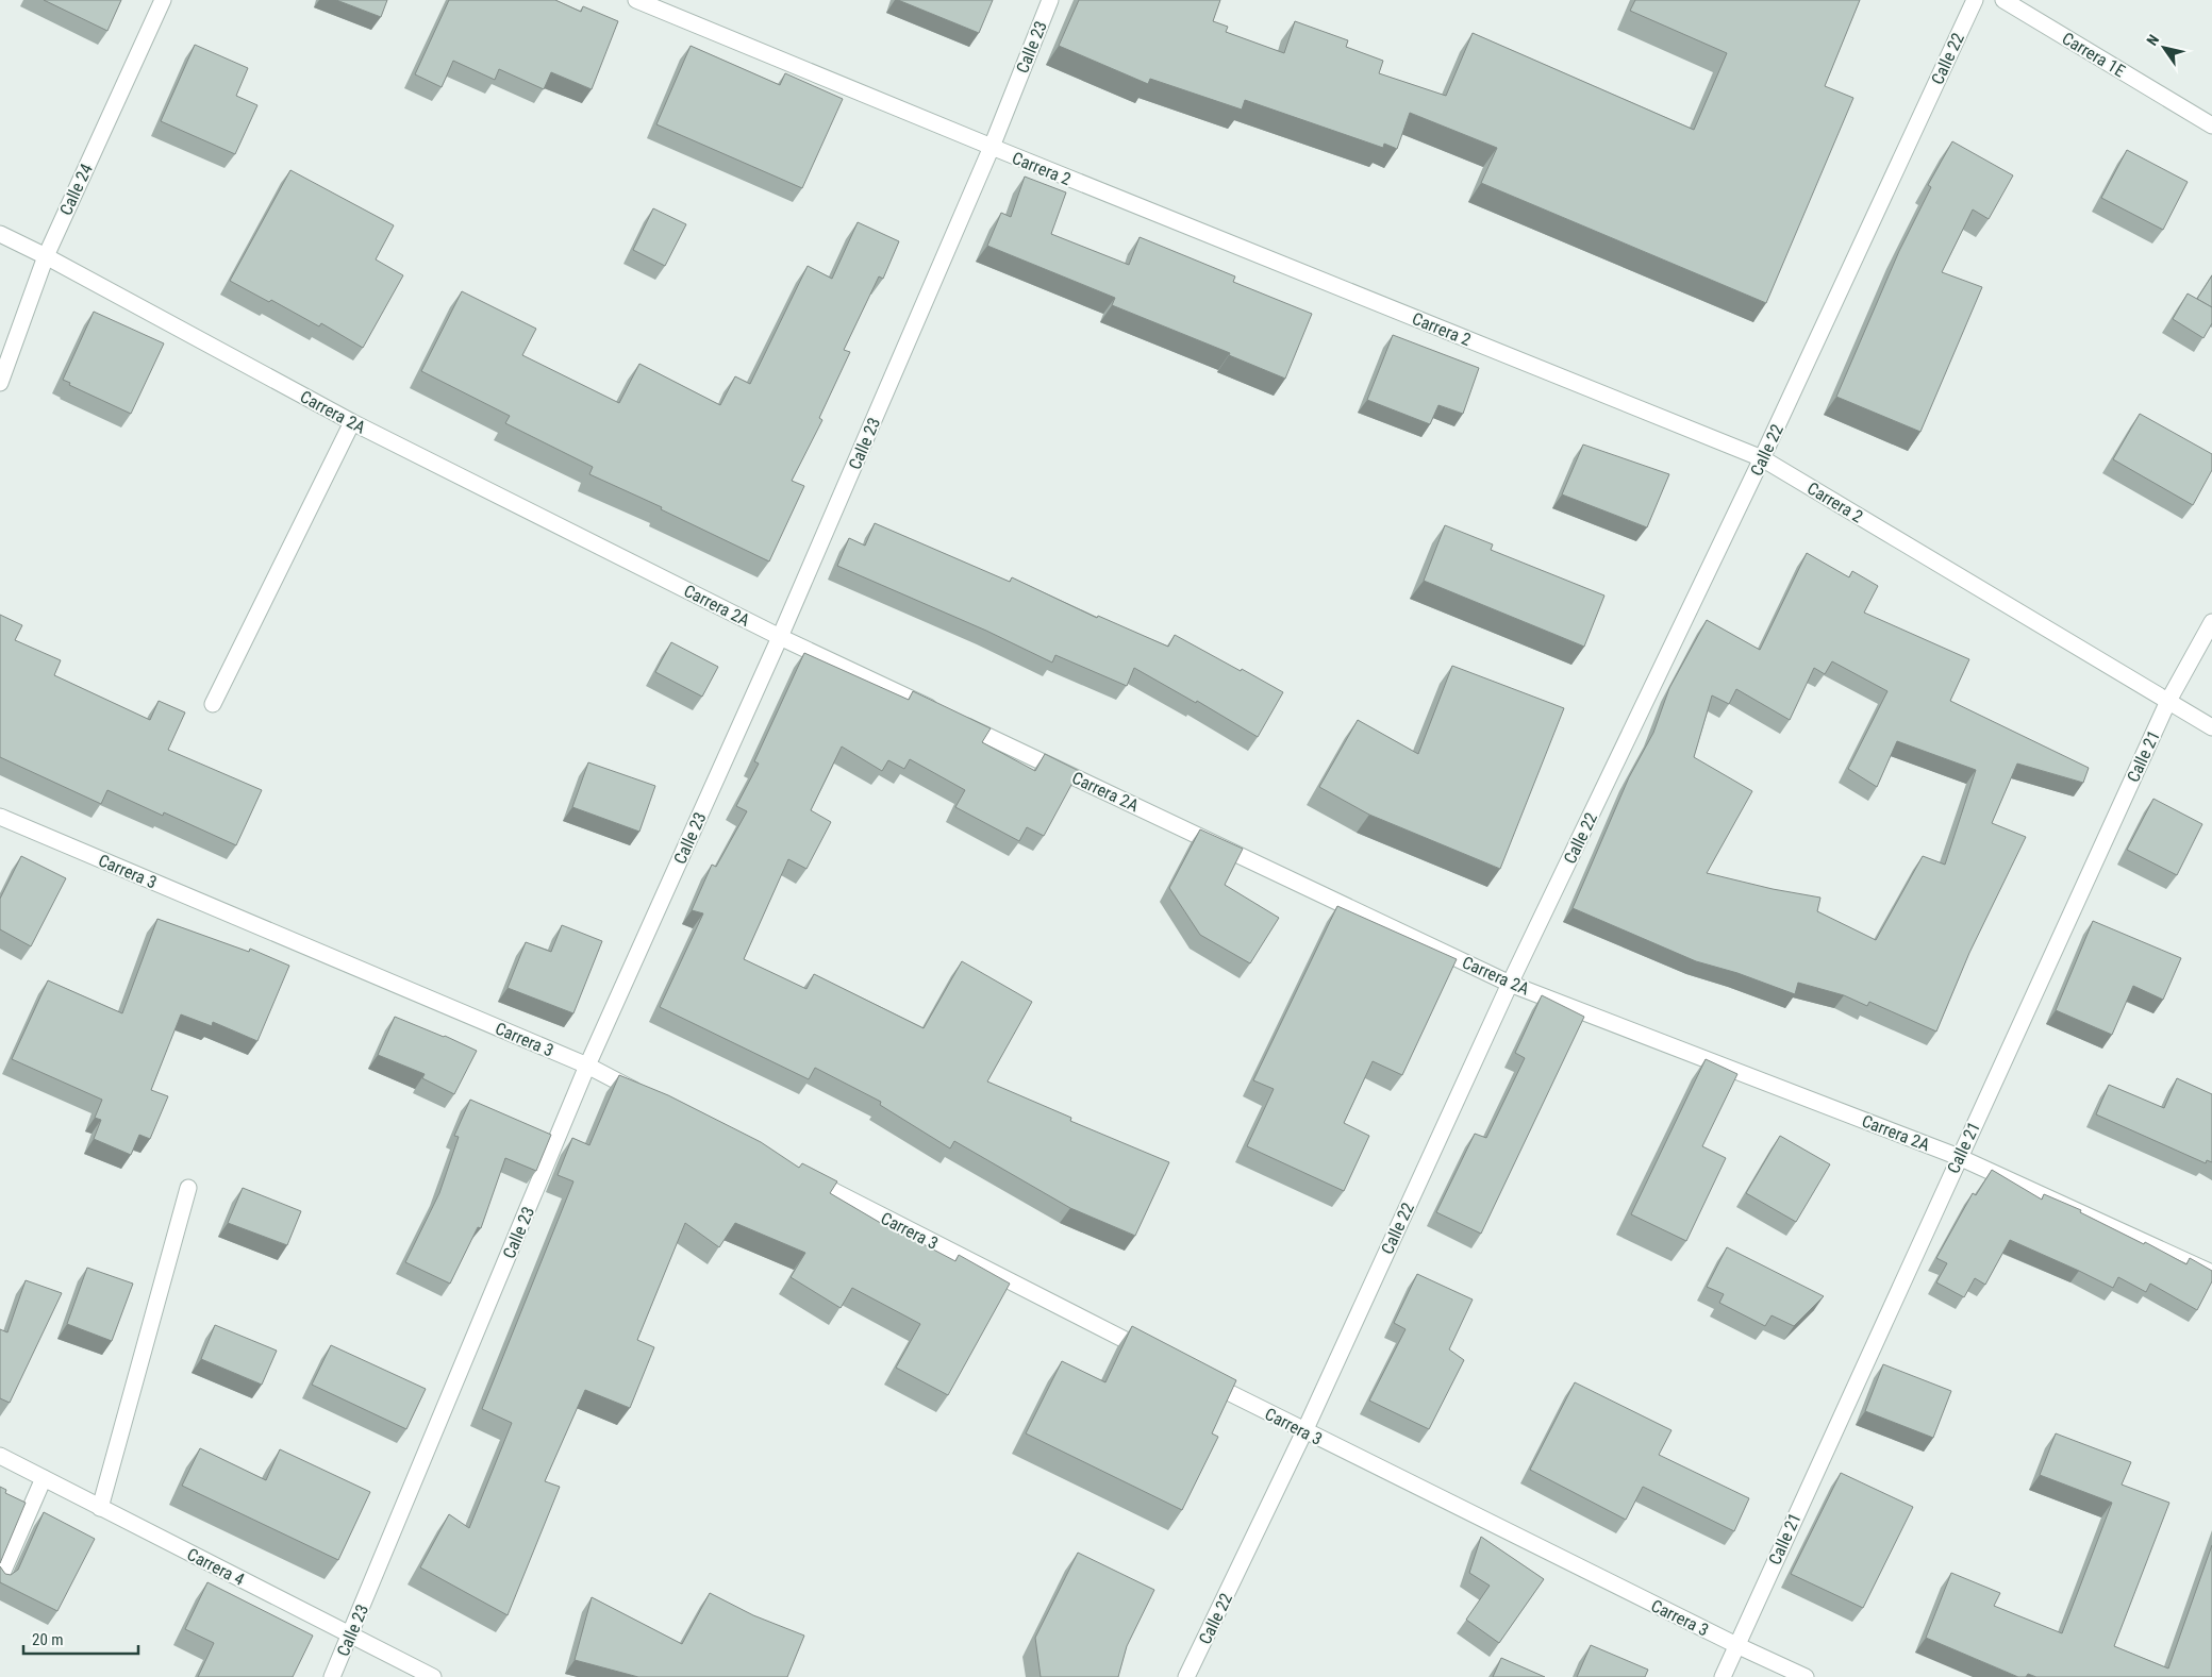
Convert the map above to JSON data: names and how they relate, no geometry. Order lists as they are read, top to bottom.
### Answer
{
  "streets": {
    "street": [
      "Calle 23",
      "Carrera 1E",
      "Calle 22",
      "Carrera 2",
      "Calle 24",
      "Carrera 2A",
      "Calle 21",
      "Carrera 3",
      "Carrera 4"
    ]
  },
  "crossings": [
    ["Calle 23", "Carrera 2"],
    ["Calle 23", "Carrera 2A"],
    ["Calle 23", "Carrera 3"],
    ["Calle 23", "Carrera 4"],
    ["Calle 22", "Carrera 2"],
    ["Calle 22", "Carrera 2A"],
    ["Calle 22", "Carrera 3"],
    ["Carrera 2", "Calle 21"],
    ["Calle 24", "Carrera 2A"],
    ["Carrera 2A", "Calle 21"],
    ["Calle 21", "Carrera 3"]
  ],
  "scale_bar": "20 m",
  "north": "top left"
}
